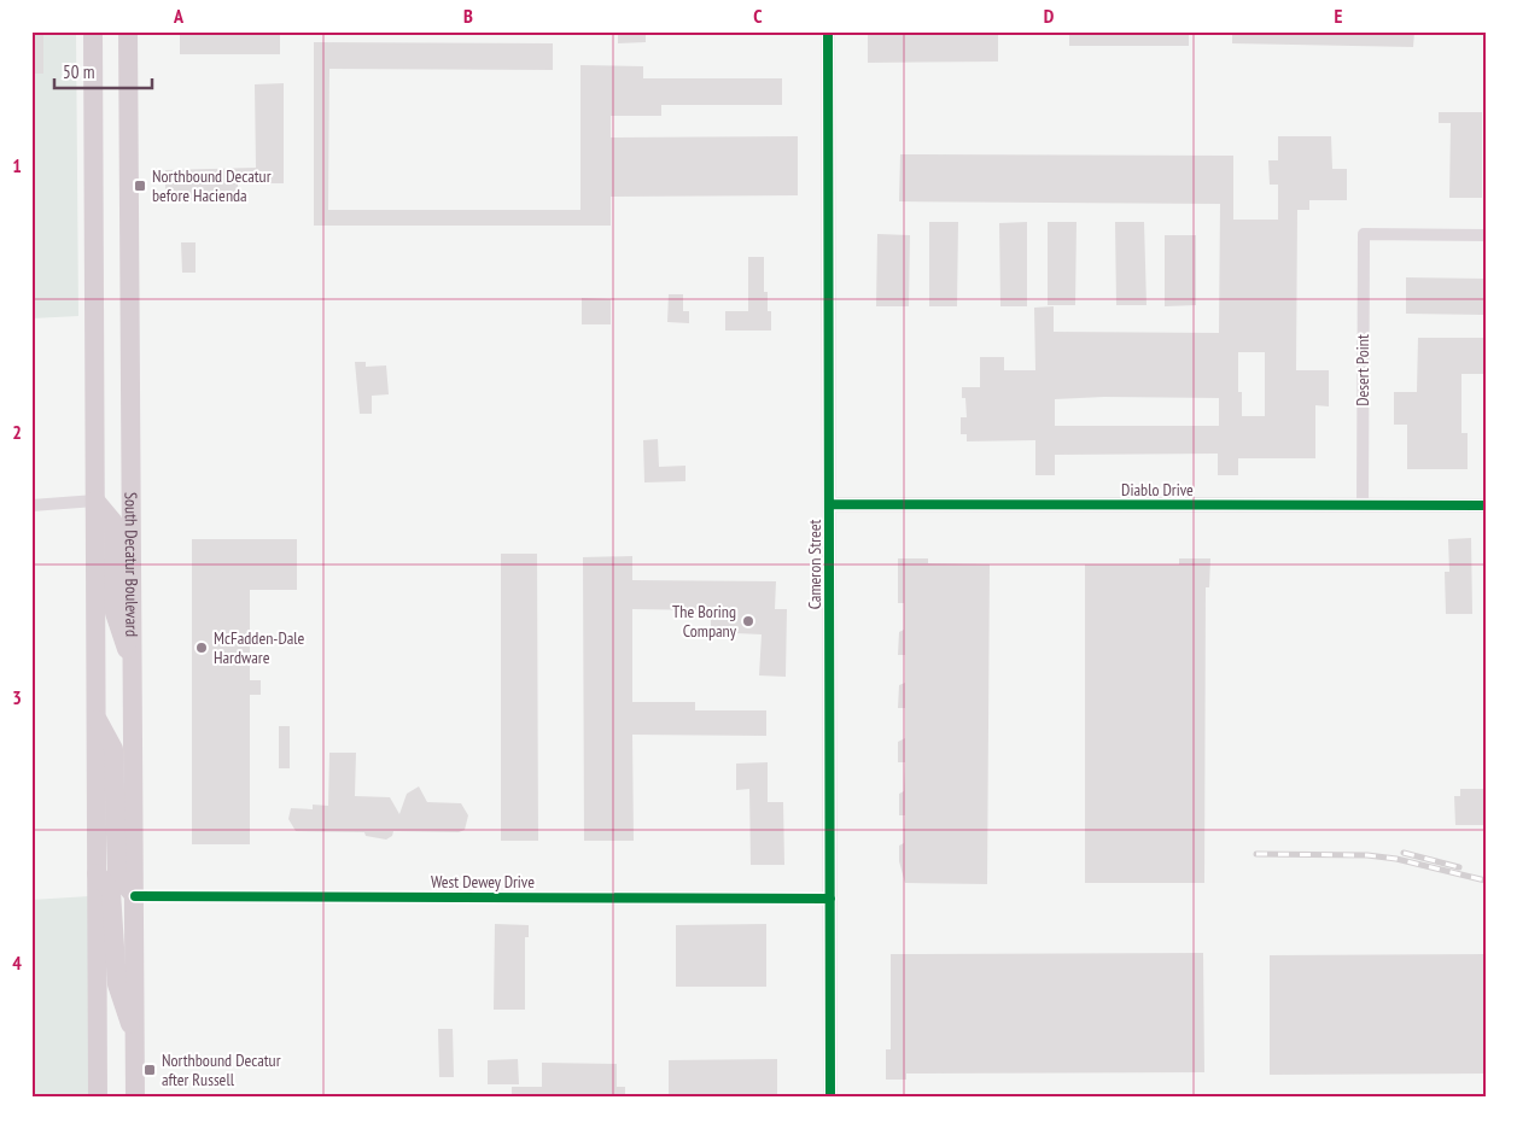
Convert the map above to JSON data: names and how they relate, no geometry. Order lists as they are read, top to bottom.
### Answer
{
  "streets": {
    "main road": ["South Decatur Boulevard"],
    "street": [
      "Desert Point",
      "Diablo Drive",
      "Cameron Street",
      "West Dewey Drive"
    ]
  },
  "crossings": [
    ["Desert Point", "Diablo Drive"],
    ["Diablo Drive", "Cameron Street"],
    ["South Decatur Boulevard", "West Dewey Drive"],
    ["Cameron Street", "West Dewey Drive"]
  ],
  "places": {
    "transit": ["Northbound Decatur before Hacienda", "Northbound Decatur after Russell"],
    "other": ["The Boring Company", "McFadden-Dale Hardware"]
  },
  "scale_bar": "50 m",
  "grid": {
    "columns": [
      "A",
      "B",
      "C",
      "D",
      "E"
    ],
    "rows": [
      "1",
      "2",
      "3",
      "4"
    ]
  }
}
